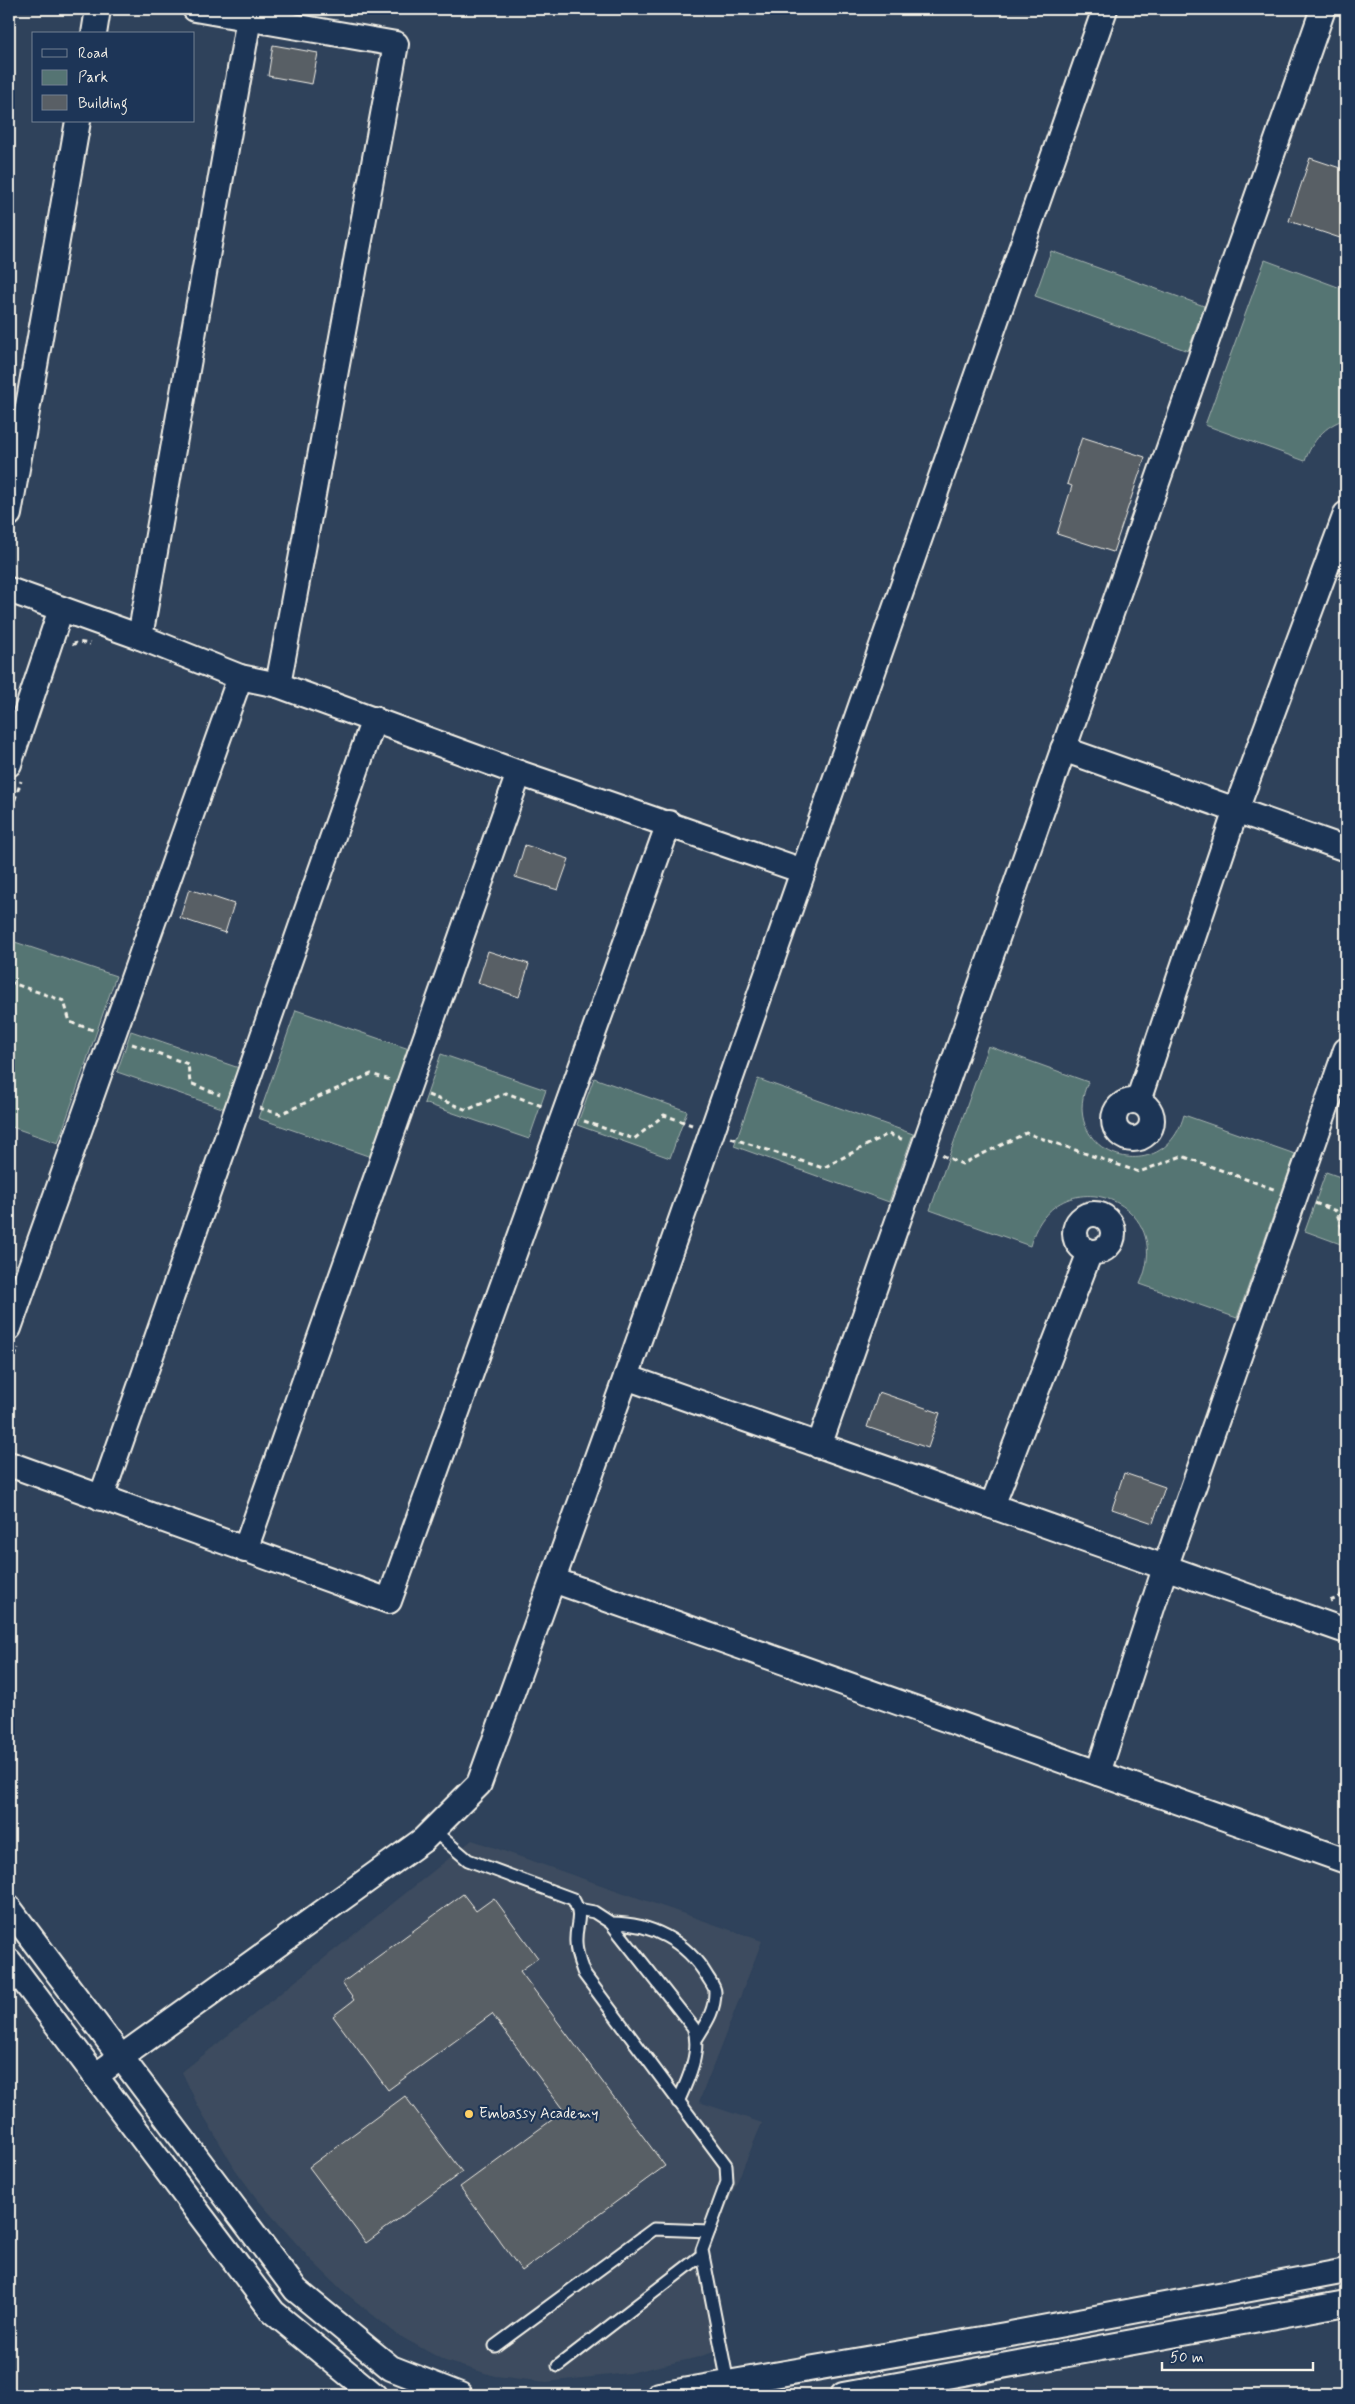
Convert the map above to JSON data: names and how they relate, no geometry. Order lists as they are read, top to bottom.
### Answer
{
  "places": ["Embassy Academy"],
  "legend": ["Road", "Park", "Building"],
  "scale_bar": "50 m"
}
